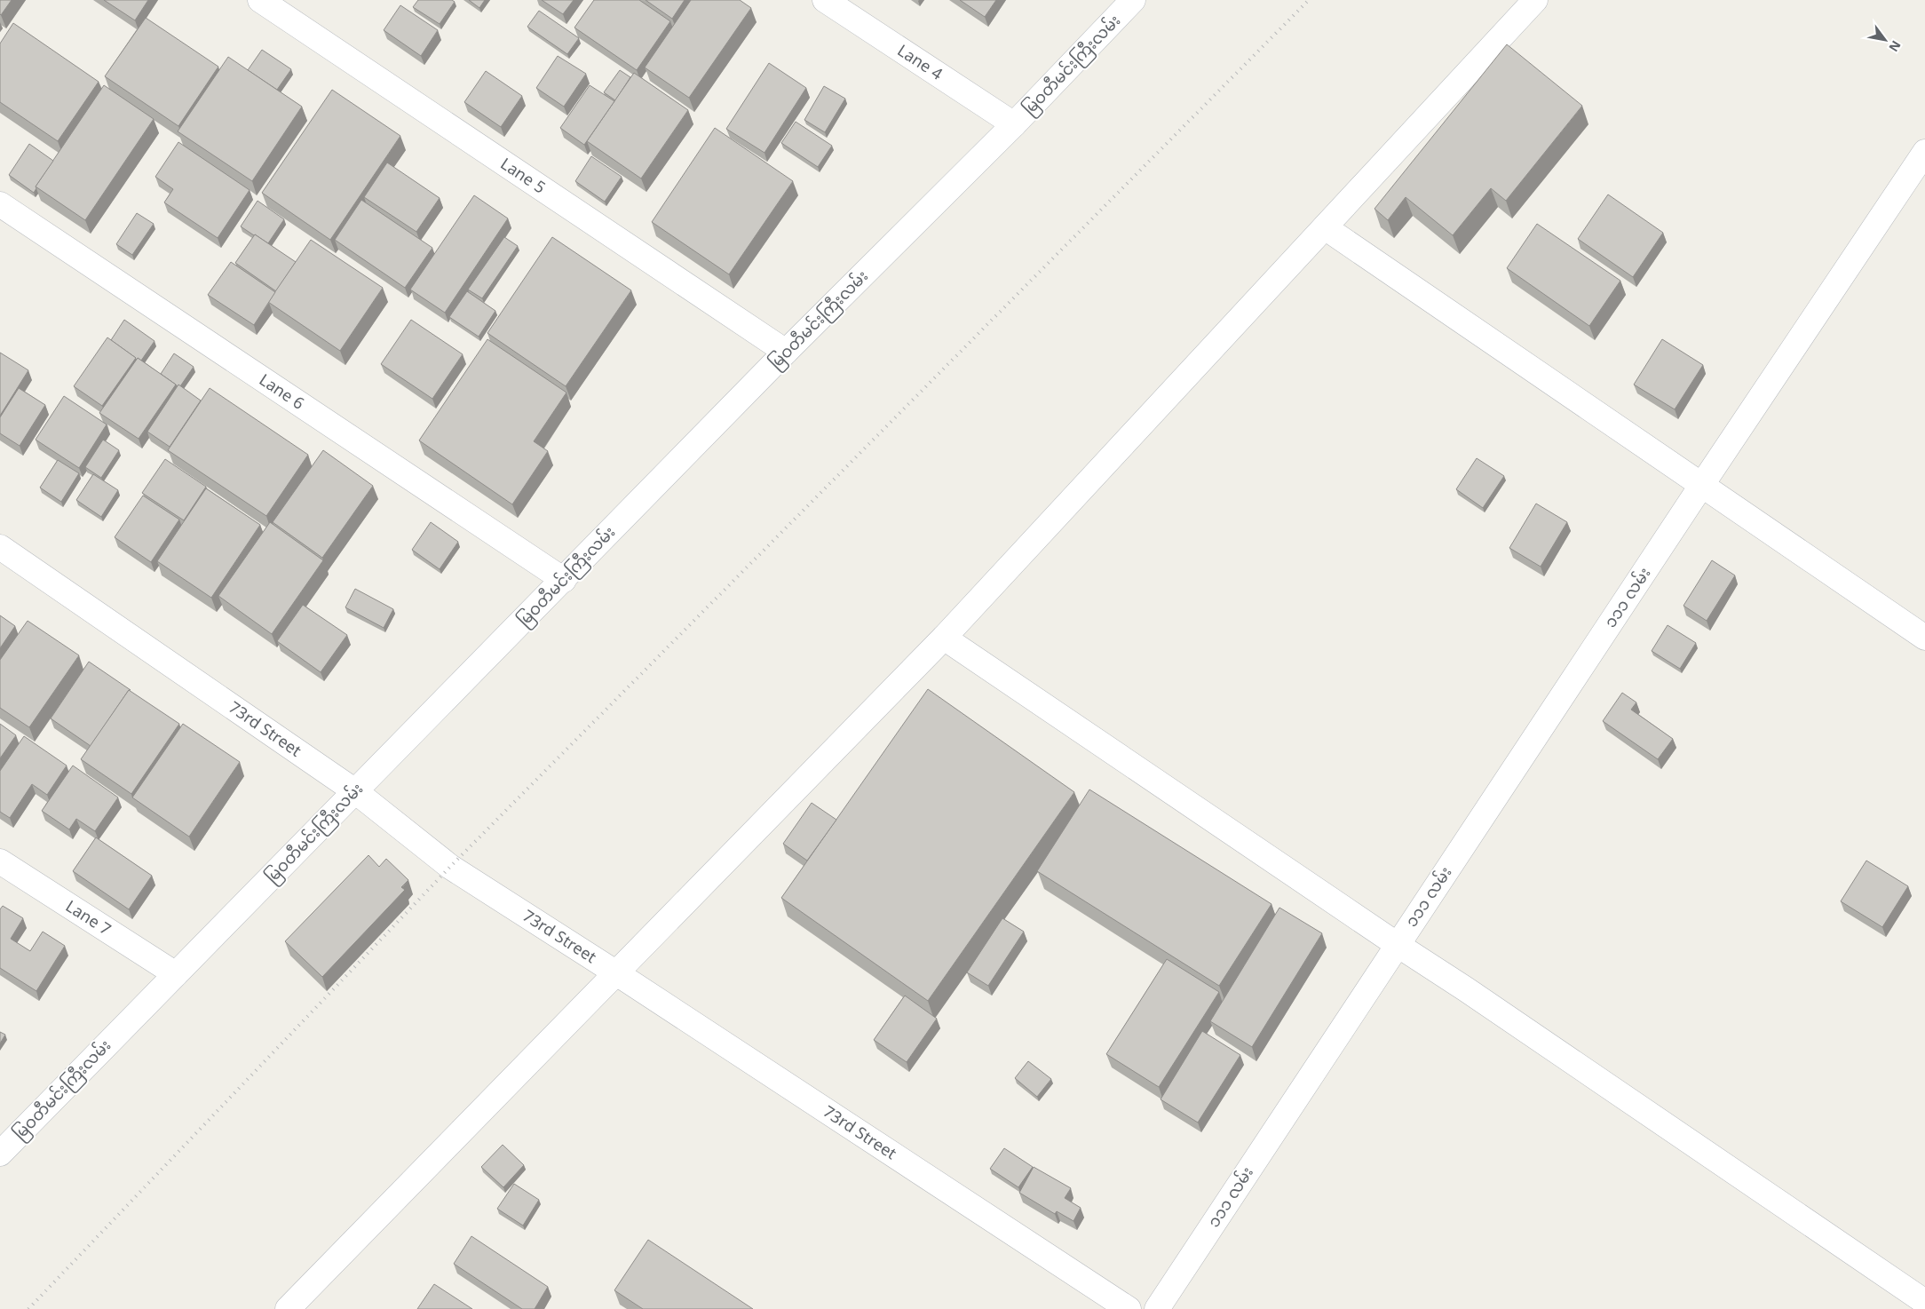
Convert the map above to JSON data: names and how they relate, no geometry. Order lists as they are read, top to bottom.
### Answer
{
  "streets": {
    "street": [
      "Lane 4",
      "မြဝတီမင်းကြီးလမ်း",
      "Lane 5",
      "Lane 6",
      "၁၁၁ လမ်း",
      "73rd Street",
      "Lane 7"
    ]
  },
  "crossings": [
    ["Lane 4", "မြဝတီမင်းကြီးလမ်း"],
    ["မြဝတီမင်းကြီးလမ်း", "Lane 5"],
    ["မြဝတီမင်းကြီးလမ်း", "Lane 6"],
    ["မြဝတီမင်းကြီးလမ်း", "73rd Street"],
    ["မြဝတီမင်းကြီးလမ်း", "Lane 7"]
  ],
  "north": "bottom right"
}
